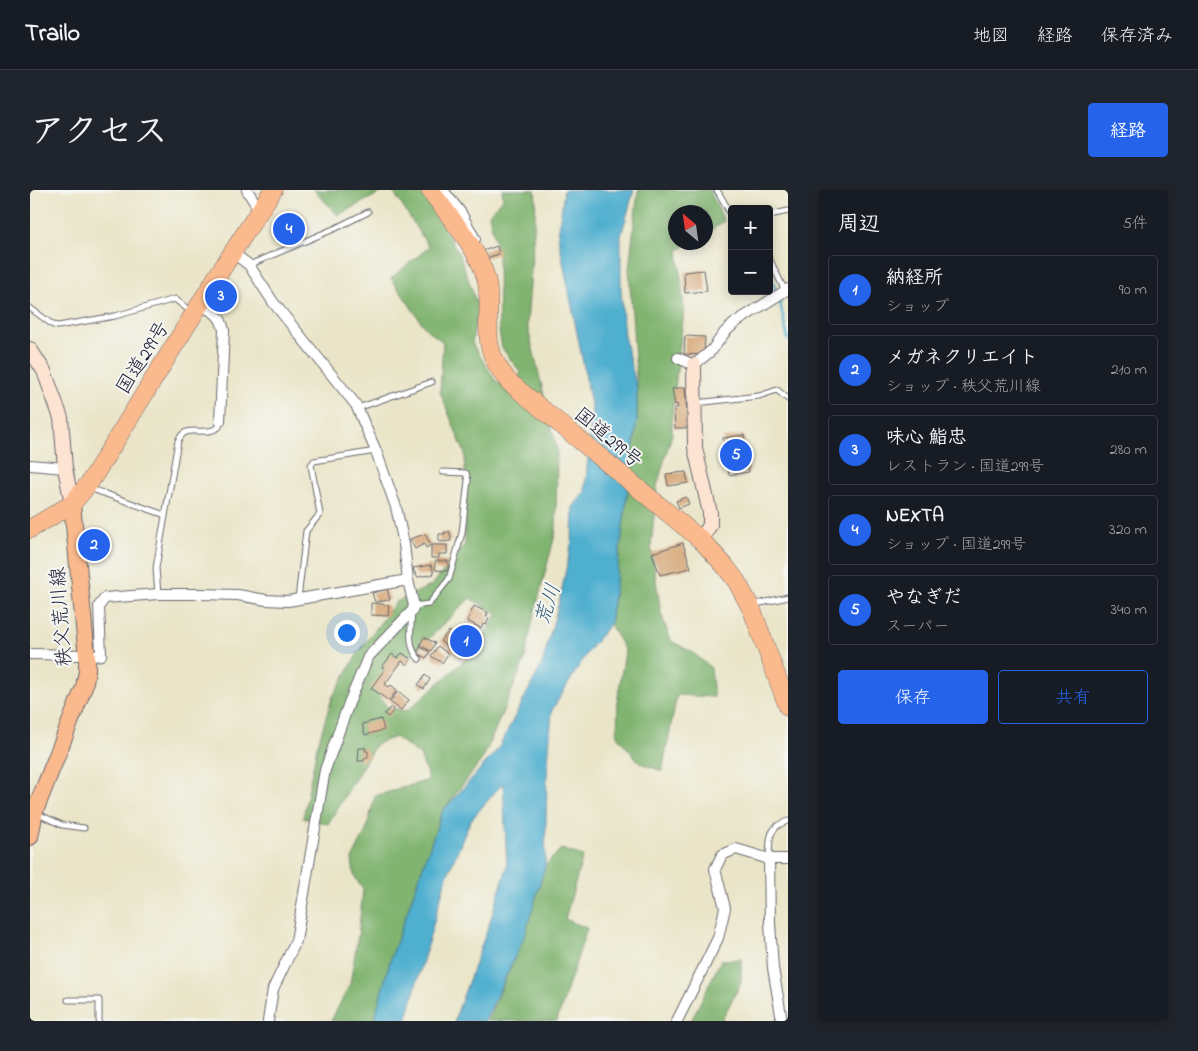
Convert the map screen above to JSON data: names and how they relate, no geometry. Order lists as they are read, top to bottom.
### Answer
{
  "streets": {
    "highway": ["国道299号"],
    "main road": ["秩父荒川線"]
  },
  "crossings": [
    ["国道299号", "秩父荒川線"]
  ],
  "water": ["荒川"],
  "north": "top left",
  "page": {
    "header": "Trailo",
    "nav": ["地図", "経路", "保存済み"],
    "title": "アクセス",
    "buttons": [
      "経路",
      ["保存", "共有"]
    ],
    "heading": ["周辺", "5件"],
    "map_buttons": ["+", "−"],
    "pins": [
      "4",
      "3",
      "5",
      "2",
      "1"
    ],
    "list": [
      {
        "mark": "1",
        "name": "納経所",
        "note": "ショップ",
        "value": "90 m"
      },
      {
        "mark": "2",
        "name": "メガネクリエイト",
        "note": "ショップ · 秩父荒川線",
        "value": "210 m"
      },
      {
        "mark": "3",
        "name": "味心 鮨忠",
        "note": "レストラン · 国道299号",
        "value": "280 m"
      },
      {
        "mark": "4",
        "name": "NEXTA",
        "note": "ショップ · 国道299号",
        "value": "320 m"
      },
      {
        "mark": "5",
        "name": "やなぎだ",
        "note": "スーパー",
        "value": "340 m"
      }
    ]
  }
}
